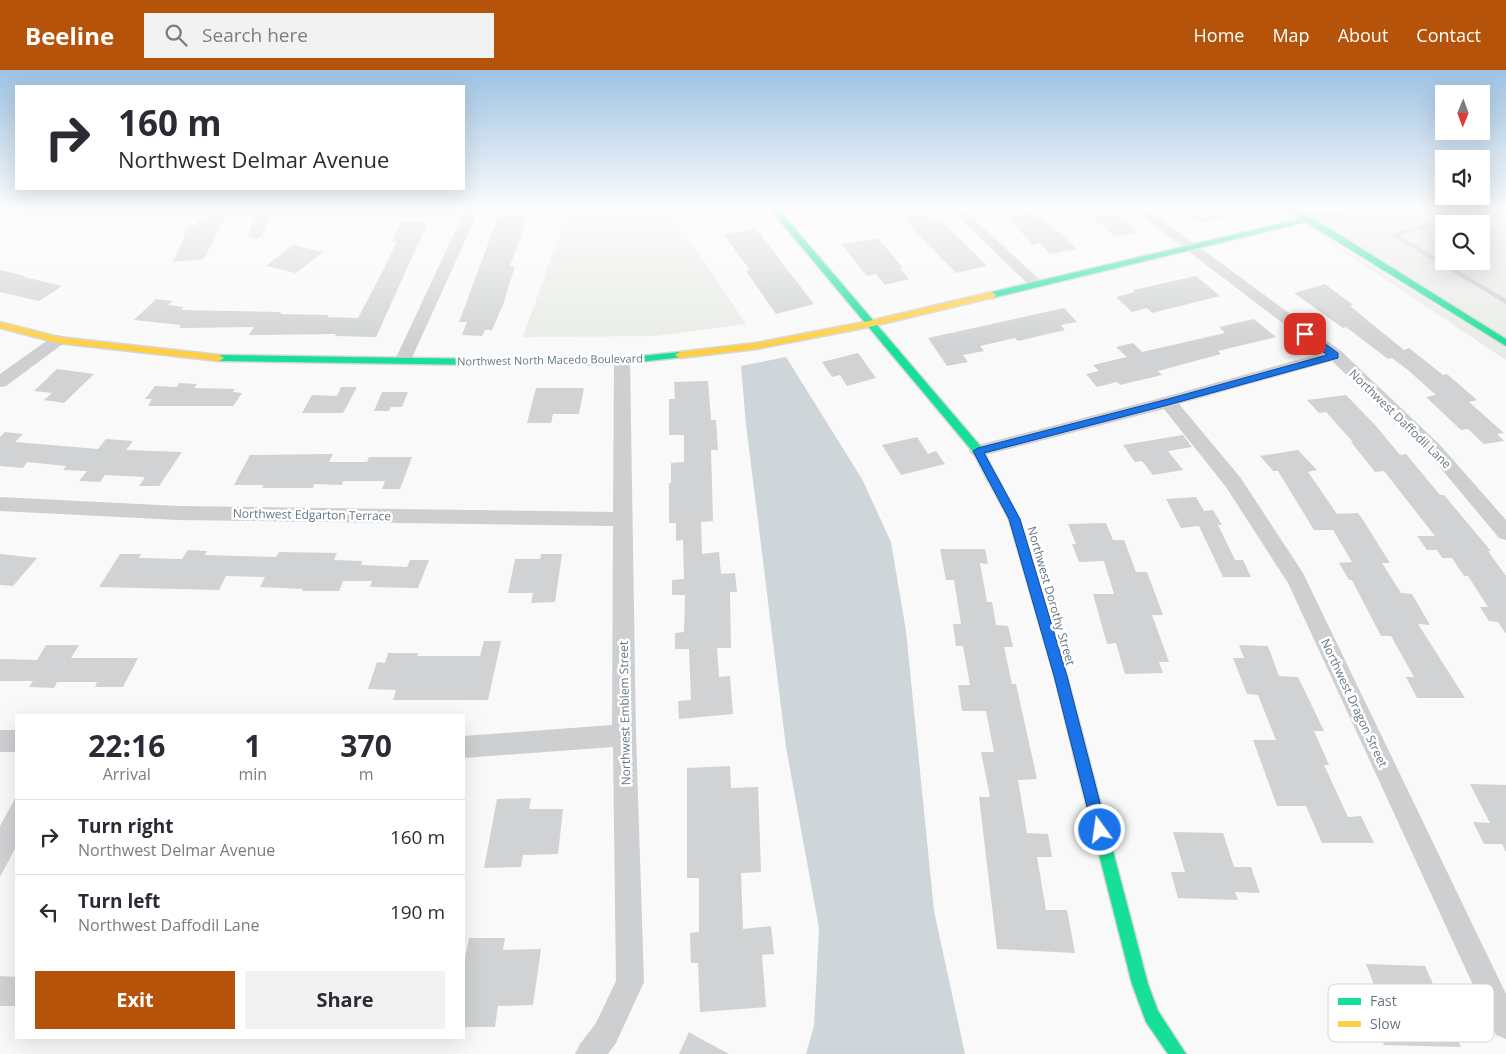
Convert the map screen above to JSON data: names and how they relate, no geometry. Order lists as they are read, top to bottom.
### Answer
{
  "streets": {
    "street": [
      "Northwest North Macedo Boulevard",
      "Northwest Daffodil Lane",
      "Northwest Edgarton Terrace",
      "Northwest Dorothy Street",
      "Northwest Dragon Street",
      "Northwest Emblem Street"
    ]
  },
  "crossings": [
    ["Northwest North Macedo Boulevard", "Northwest Dorothy Street"],
    ["Northwest North Macedo Boulevard", "Northwest Emblem Street"],
    ["Northwest Edgarton Terrace", "Northwest Emblem Street"]
  ],
  "legend": ["Fast", "Slow"],
  "north": "bottom",
  "page": {
    "header": "Beeline",
    "search": "Search here",
    "nav": [
      "Home",
      "Map",
      "About",
      "Contact"
    ],
    "turn": ["160 m", "Northwest Delmar Avenue"],
    "eta": [
      "22:16",
      "Arrival",
      "1",
      "min",
      "370",
      "m"
    ],
    "list": [
      {
        "name": "Turn right",
        "note": "Northwest Delmar Avenue",
        "value": "160 m"
      },
      {
        "name": "Turn left",
        "note": "Northwest Daffodil Lane",
        "value": "190 m"
      }
    ],
    "buttons": ["Exit", "Share"]
  }
}
